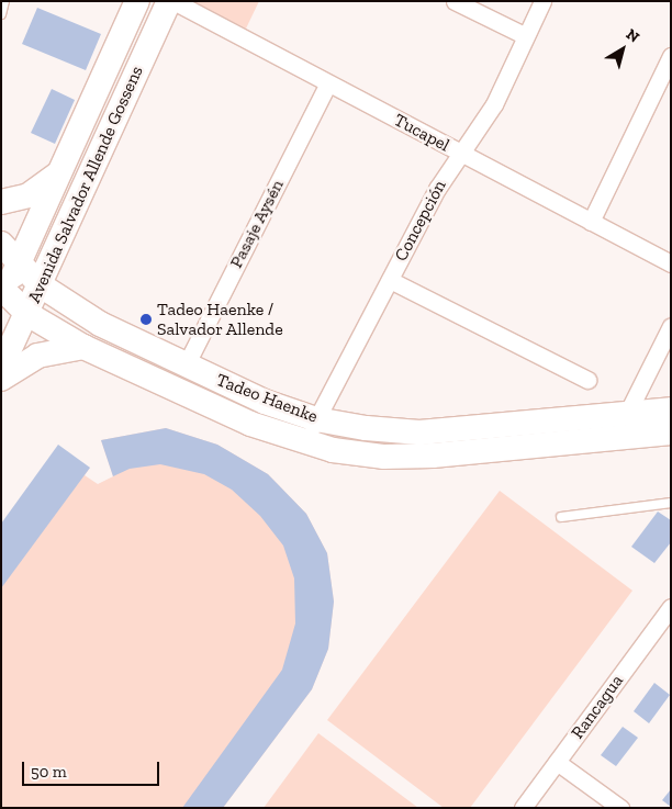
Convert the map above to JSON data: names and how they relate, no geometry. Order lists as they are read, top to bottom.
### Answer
{
  "streets": {
    "main road": ["Avenida Salvador Allende Gossens", "Tadeo Haenke"],
    "street": [
      "Tucapel",
      "Concepción",
      "Pasaje Aysén",
      "Rancagua"
    ]
  },
  "crossings": [
    ["Tucapel", "Concepción"],
    ["Tucapel", "Pasaje Aysén"],
    ["Avenida Salvador Allende Gossens", "Tadeo Haenke"],
    ["Concepción", "Tadeo Haenke"],
    ["Pasaje Aysén", "Tadeo Haenke"]
  ],
  "places": ["Tadeo Haenke / Salvador Allende"],
  "scale_bar": "50 m",
  "north": "top right"
}
